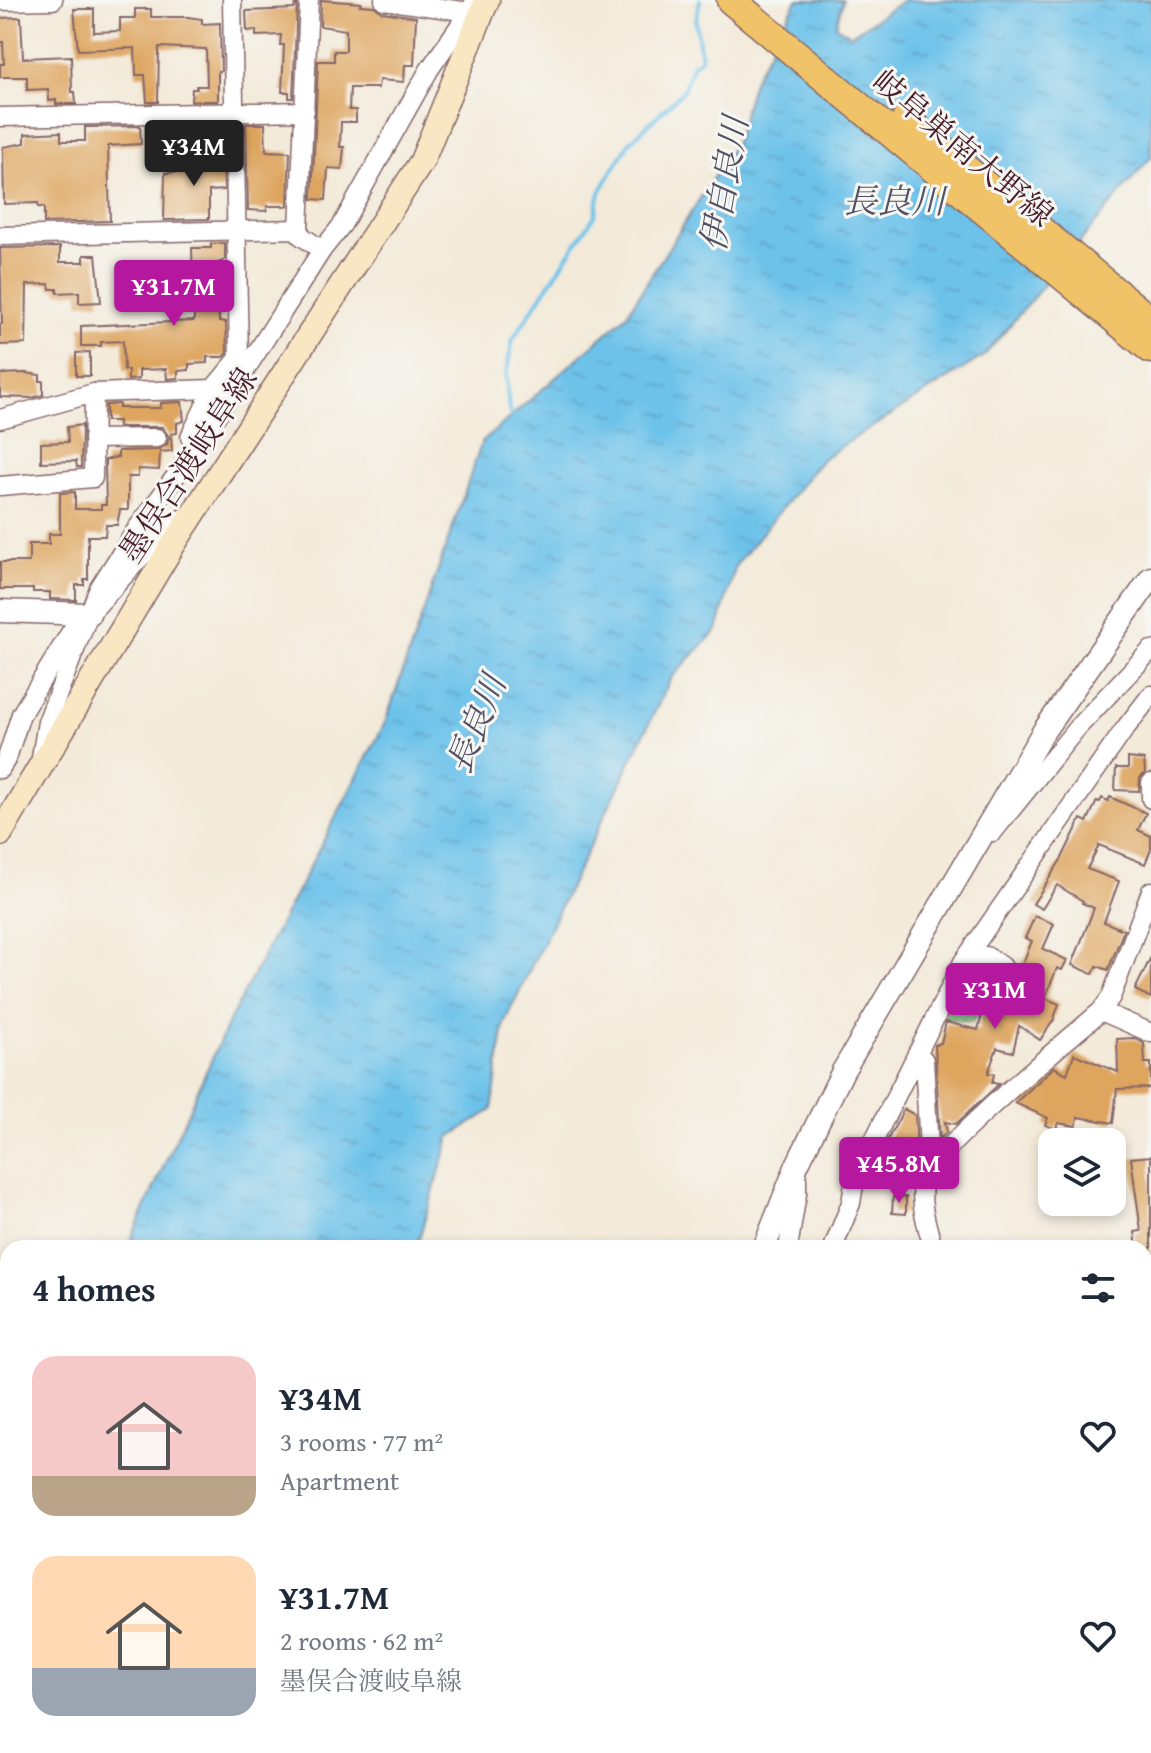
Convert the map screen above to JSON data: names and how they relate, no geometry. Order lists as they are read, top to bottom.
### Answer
{
  "streets": {
    "main road": ["岐阜巣南大野線", "墨俣合渡岐阜線"]
  },
  "water": ["伊自良川", "長良川"],
  "page": {
    "price": [
      "¥34M",
      "¥31.7M",
      "¥31M",
      "¥45.8M"
    ],
    "heading": "4 homes",
    "list": [
      {
        "name": "¥34M",
        "note": "3 rooms · 77 m² · Apartment"
      },
      {
        "name": "¥31.7M",
        "note": "2 rooms · 62 m² · 墨俣合渡岐阜線"
      }
    ]
  }
}
